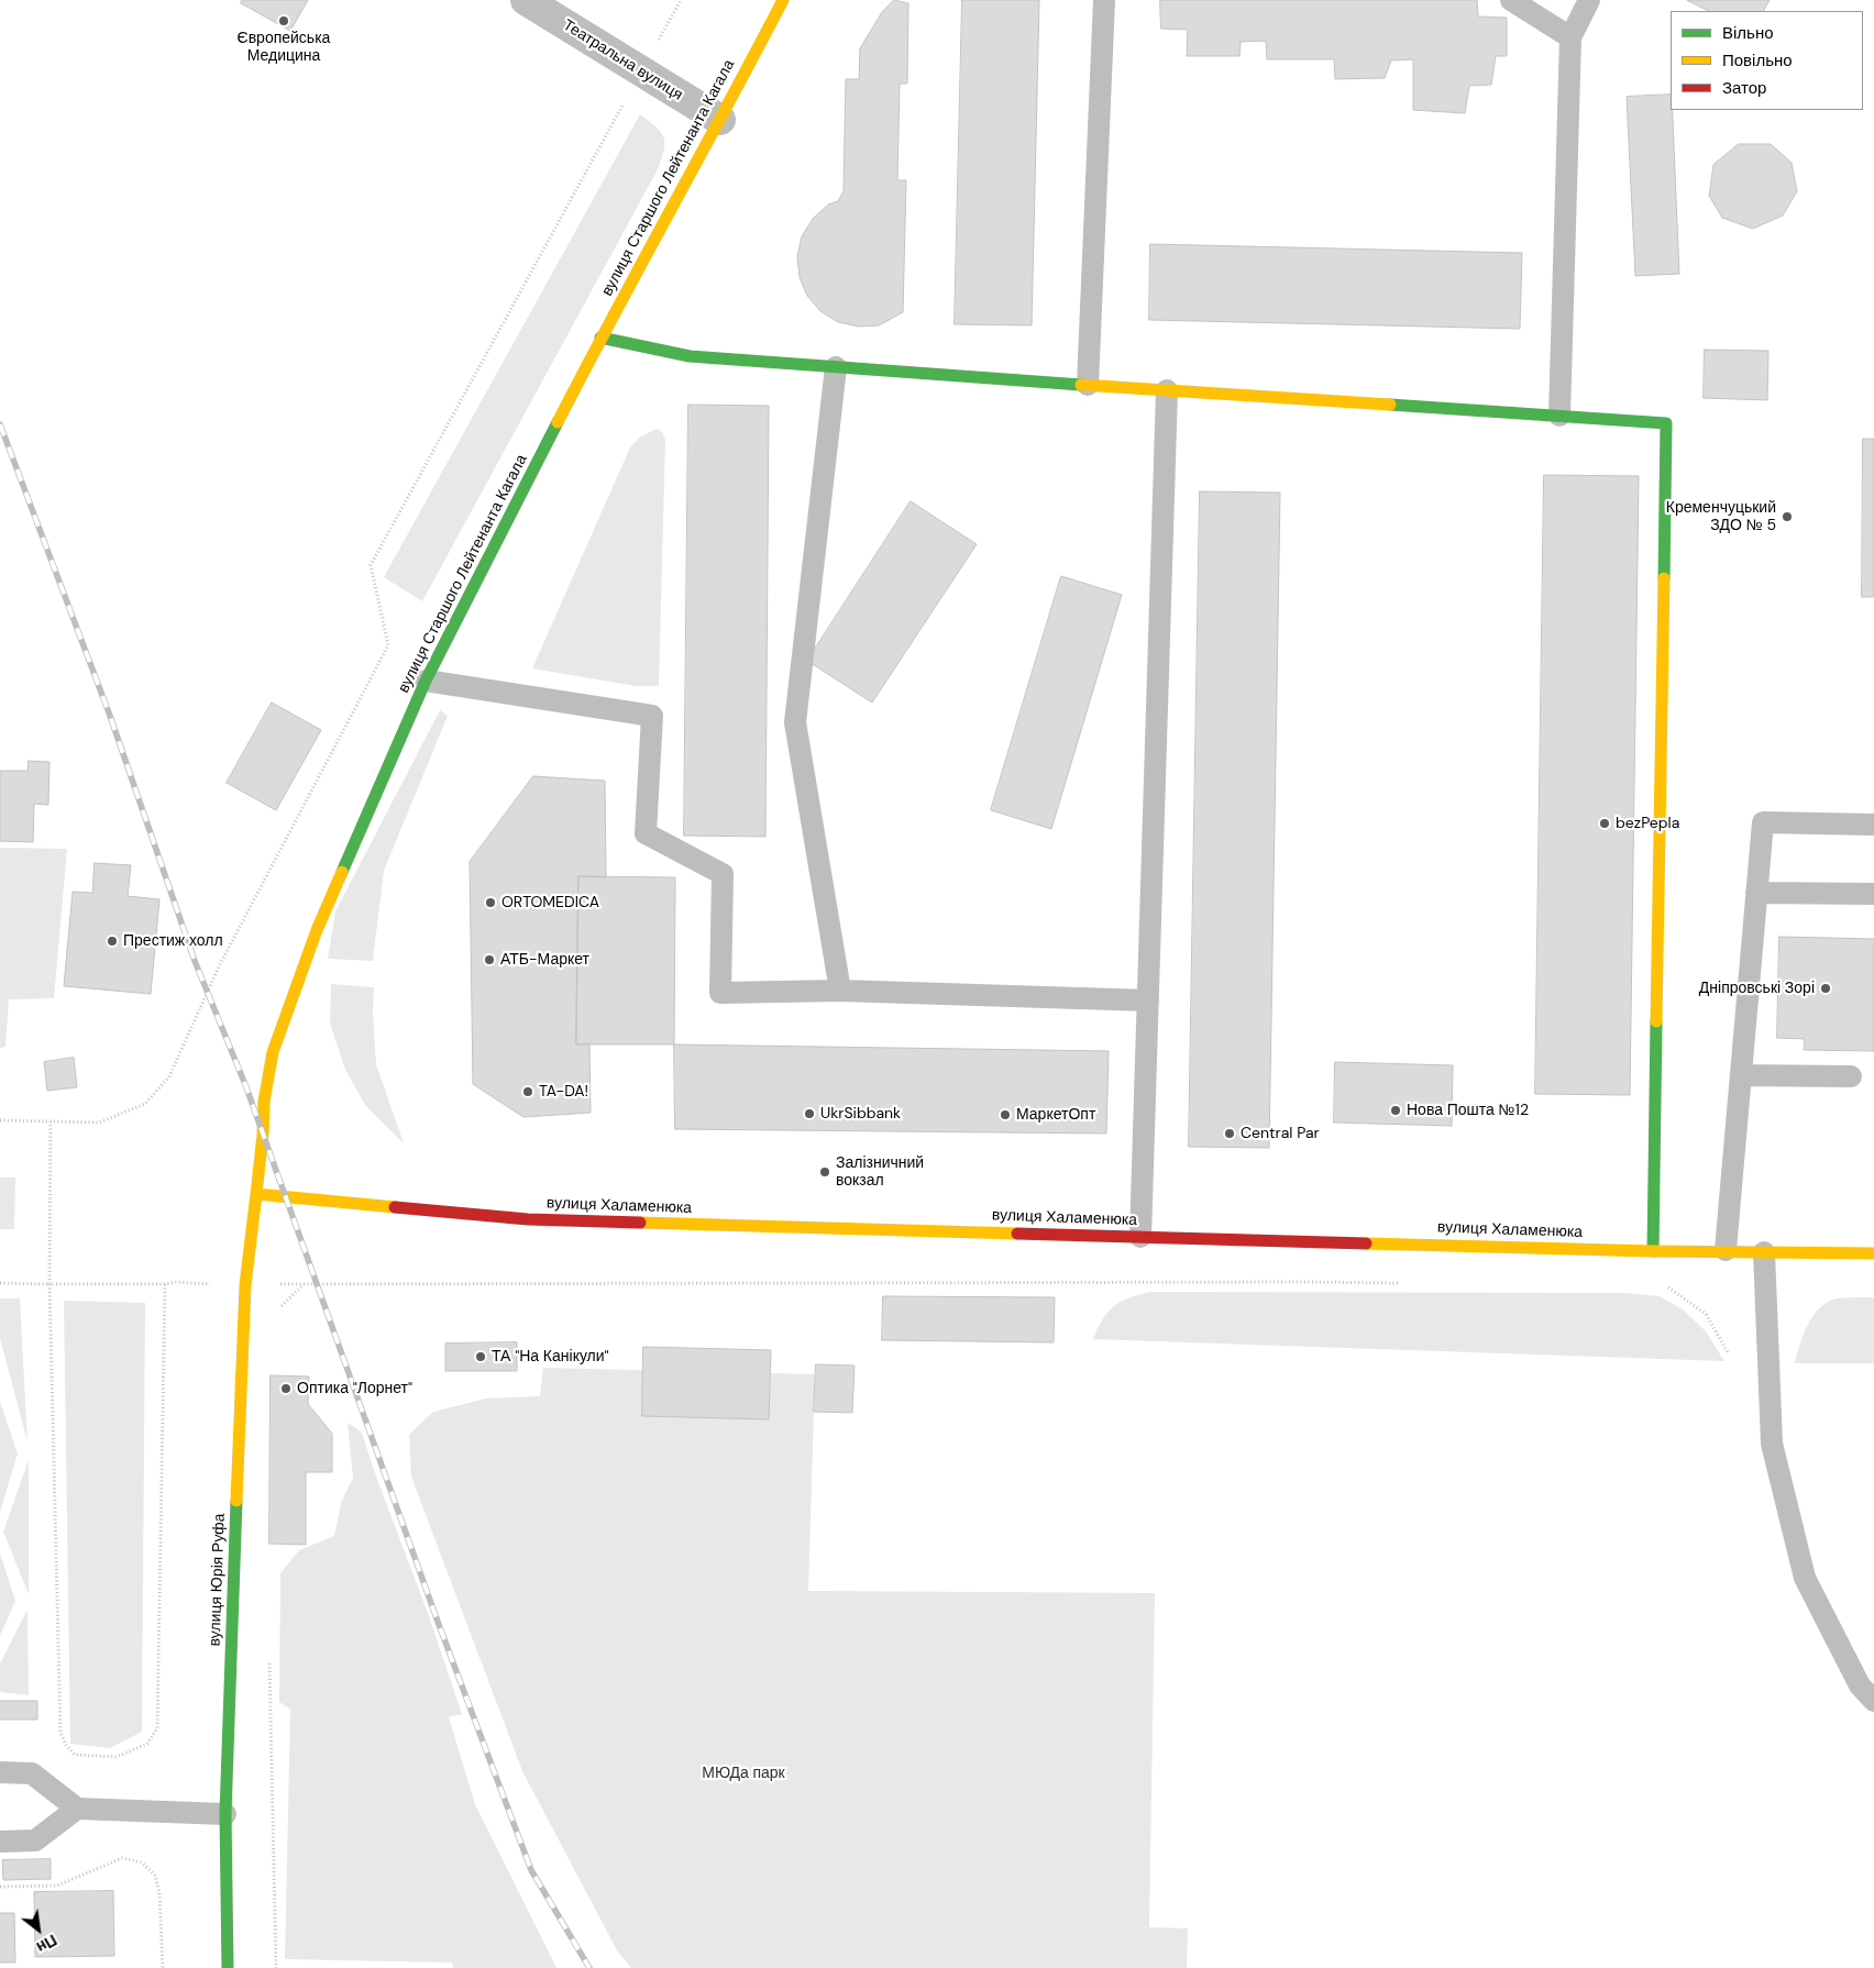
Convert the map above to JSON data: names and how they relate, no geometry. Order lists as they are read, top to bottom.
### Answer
{
  "streets": {
    "main road": ["вулиця Старшого Лейтенанта Кагала", "вулиця Халаменюка", "вулиця Юрія Руфа"],
    "street": ["Театральна вулиця"]
  },
  "crossings": [
    ["Театральна вулиця", "вулиця Старшого Лейтенанта Кагала"],
    ["вулиця Старшого Лейтенанта Кагала", "вулиця Халаменюка"],
    ["вулиця Старшого Лейтенанта Кагала", "вулиця Юрія Руфа"],
    ["вулиця Халаменюка", "вулиця Юрія Руфа"]
  ],
  "parks": ["МЮДа парк"],
  "places": [
    "Європейська Медицина",
    "Кременчуцький ЗДО № 5",
    "bezPepla",
    "ORTOMEDICA",
    "Престиж холл",
    "АТБ-Маркет",
    "Дніпровські Зорі",
    "TA-DA!",
    "Нова Пошта №12",
    "UkrSibbank",
    "МаркетОпт",
    "Central Par",
    "Залізничний вокзал",
    "ТА \"На Канікули\"",
    "Оптика \"Лорнет\""
  ],
  "legend": ["Вільно", "Повільно", "Затор"],
  "north": "bottom right"
}
